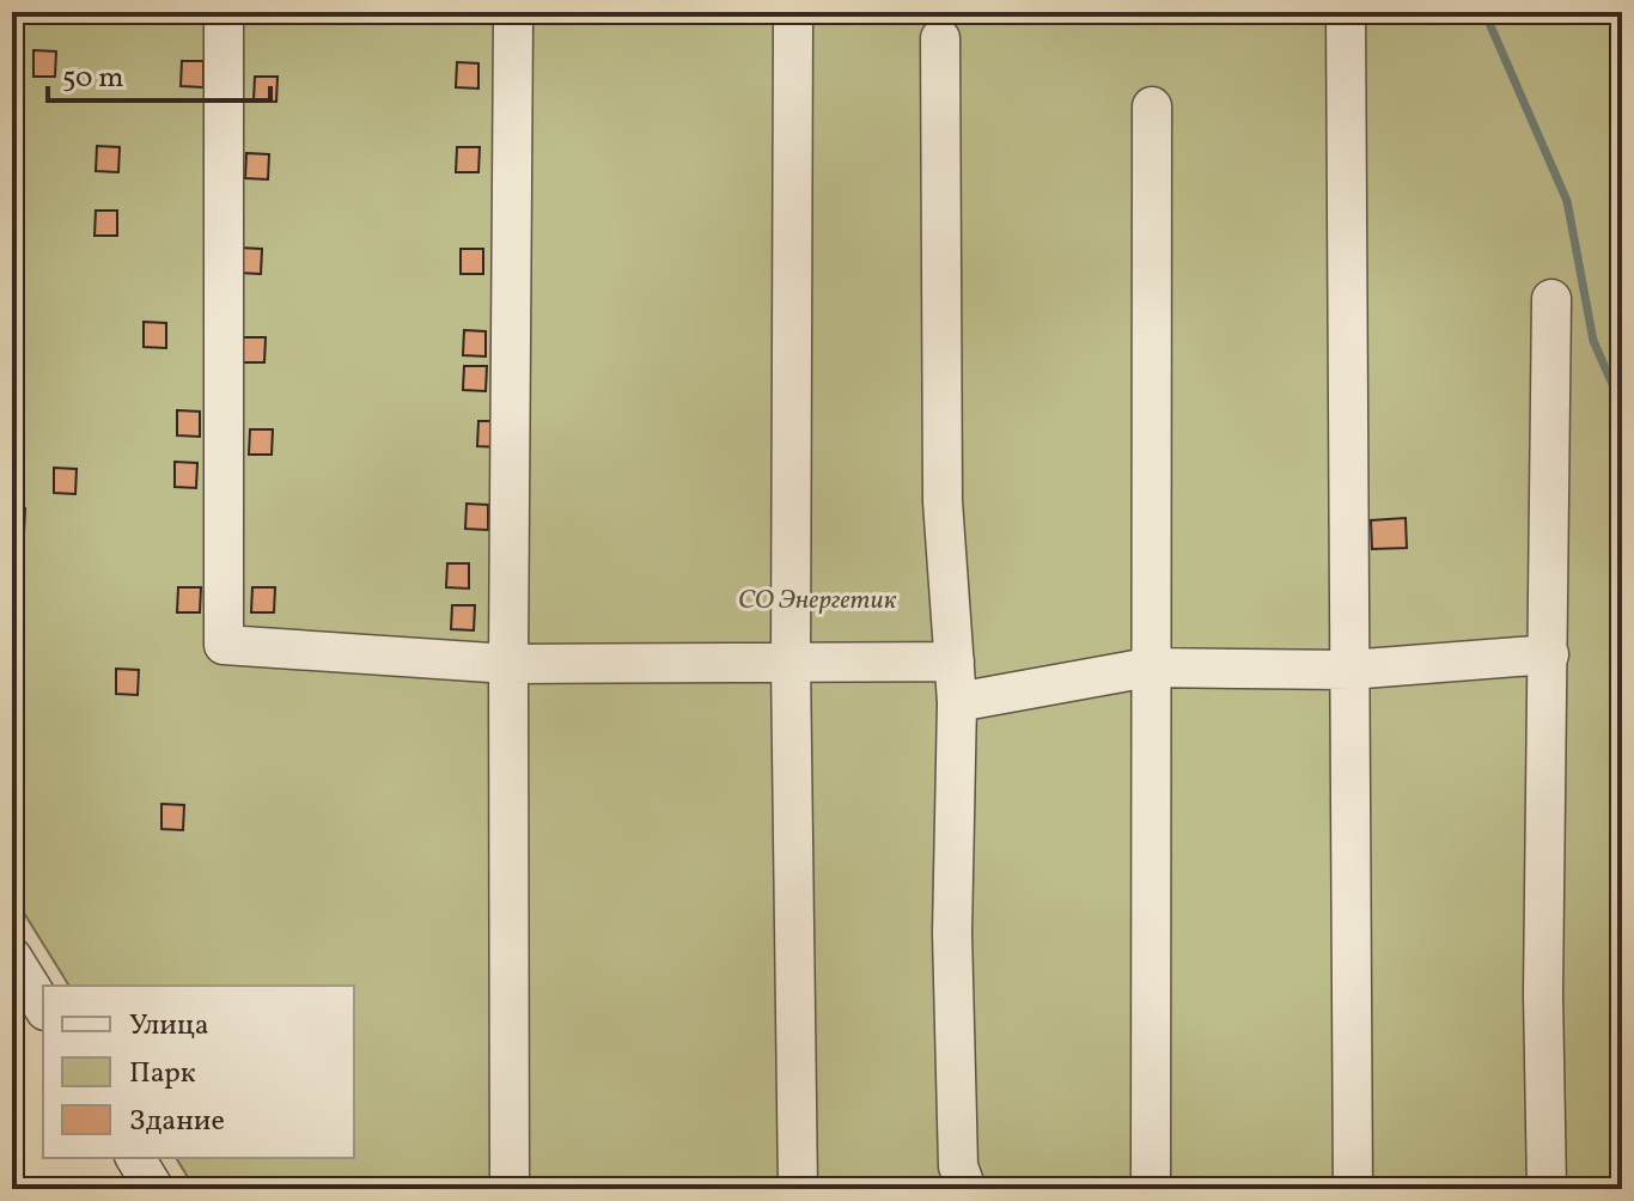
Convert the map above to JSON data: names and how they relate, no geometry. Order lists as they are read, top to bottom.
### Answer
{
  "parks": ["СО Энергетик"],
  "legend": ["Улица", "Парк", "Здание"],
  "scale_bar": "50 m"
}
